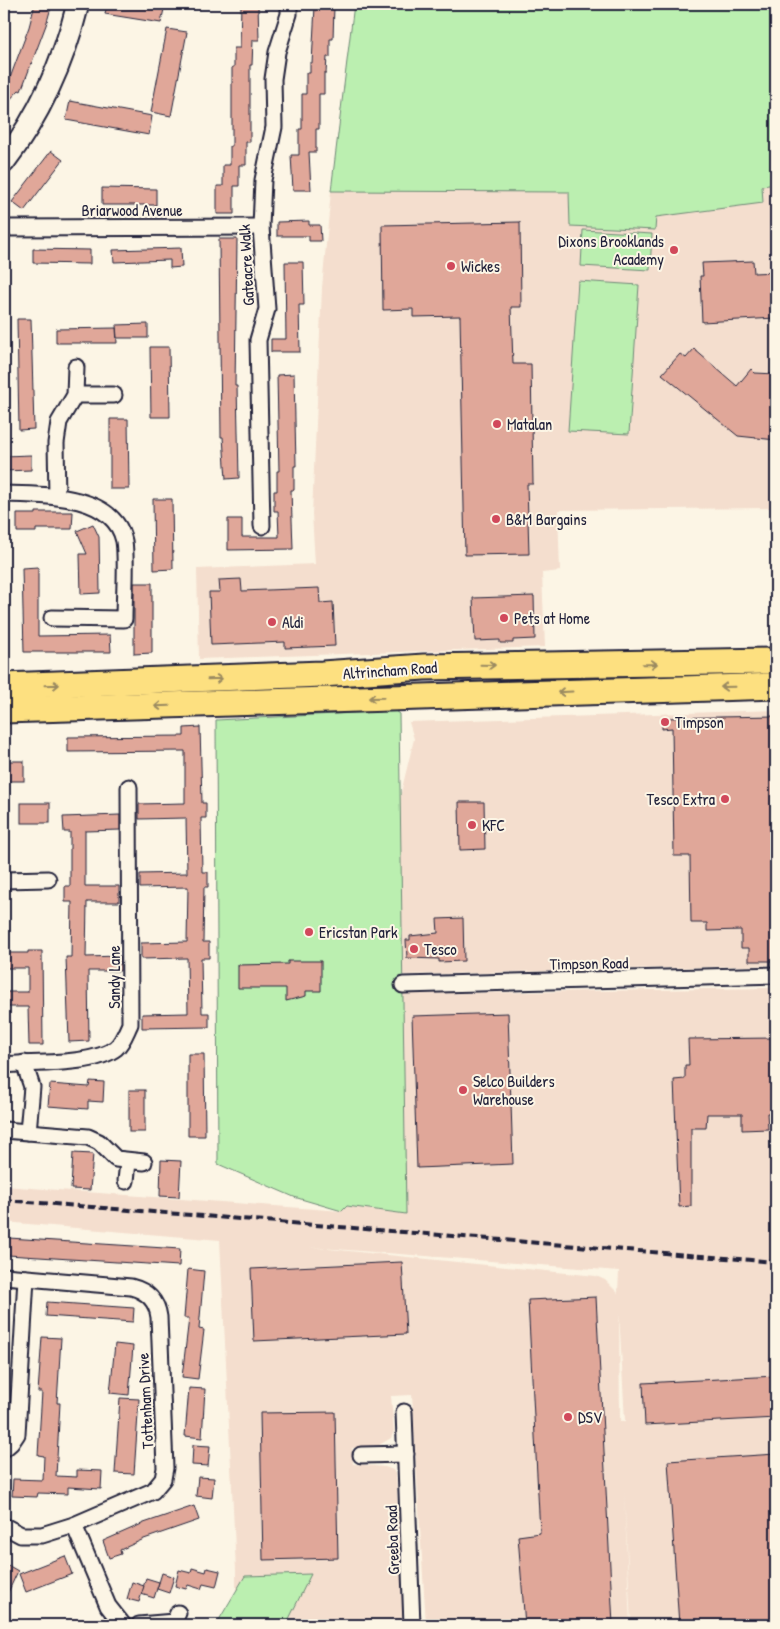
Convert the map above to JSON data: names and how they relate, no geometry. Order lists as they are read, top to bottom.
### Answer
{
  "streets": {
    "highway": ["Altrincham Road"],
    "street": [
      "Briarwood Avenue",
      "Gateacre Walk",
      "Timpson Road",
      "Sandy Lane",
      "Tottenham Drive",
      "Greeba Road"
    ]
  },
  "crossings": [
    ["Briarwood Avenue", "Gateacre Walk"]
  ],
  "places": [
    "Dixons Brooklands Academy",
    "Wickes",
    "Matalan",
    "B&M Bargains",
    "Pets at Home",
    "Aldi",
    "Timpson",
    "Tesco Extra",
    "KFC",
    "Ericstan Park",
    "Tesco",
    "Selco Builders Warehouse",
    "DSV"
  ]
}
